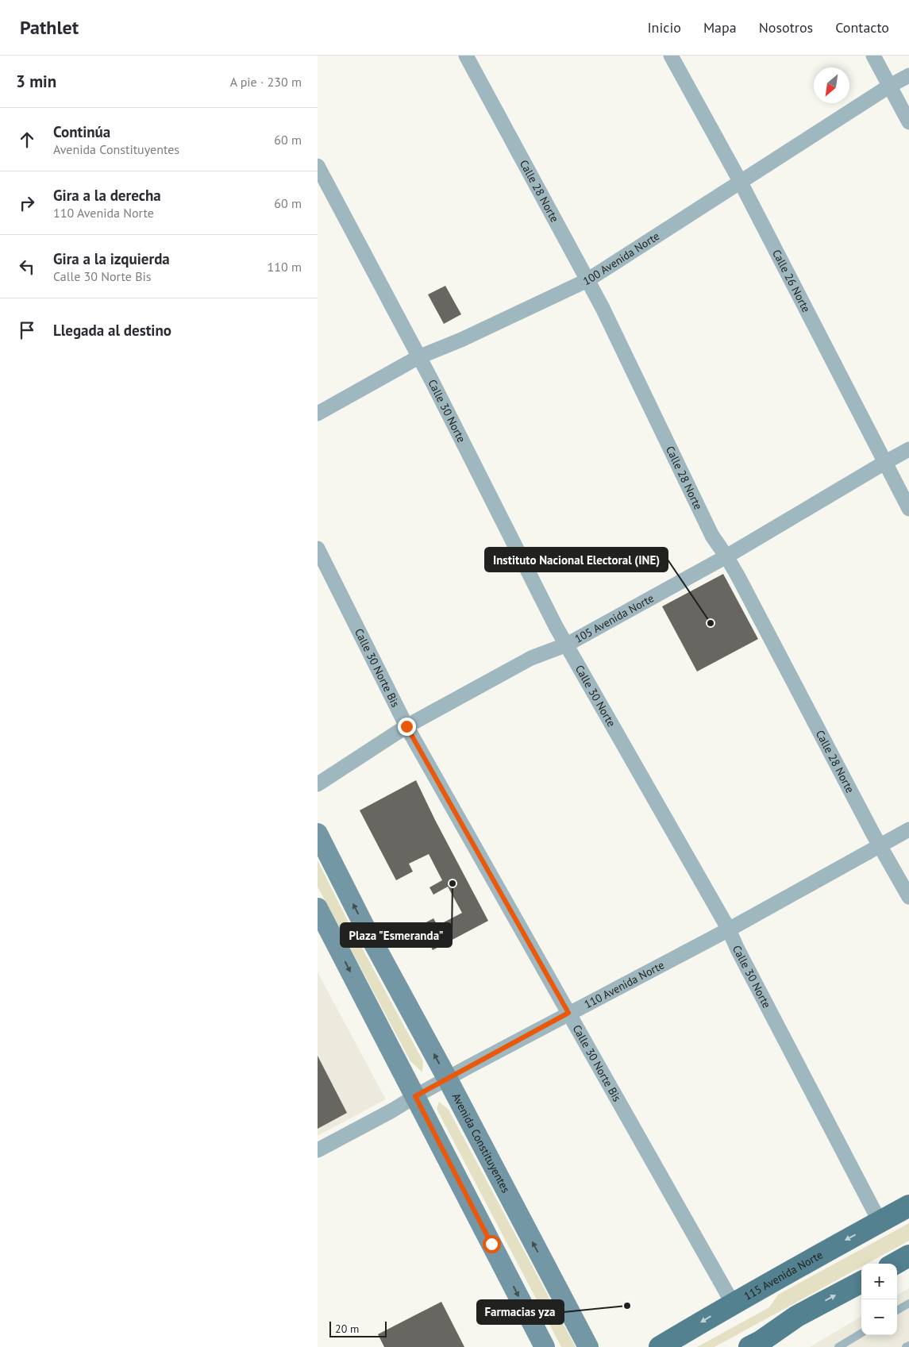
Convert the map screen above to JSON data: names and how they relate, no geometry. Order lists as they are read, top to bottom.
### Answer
{
  "streets": {
    "main road": ["Avenida Constituyentes", "115 Avenida Norte"],
    "street": [
      "Calle 28 Norte",
      "100 Avenida Norte",
      "Calle 26 Norte",
      "Calle 30 Norte",
      "105 Avenida Norte",
      "Calle 30 Norte Bis",
      "110 Avenida Norte"
    ]
  },
  "crossings": [
    ["Calle 28 Norte", "100 Avenida Norte"],
    ["Calle 28 Norte", "105 Avenida Norte"],
    ["Calle 28 Norte", "110 Avenida Norte"],
    ["100 Avenida Norte", "Calle 26 Norte"],
    ["100 Avenida Norte", "Calle 30 Norte"],
    ["Calle 26 Norte", "105 Avenida Norte"],
    ["Calle 30 Norte", "105 Avenida Norte"],
    ["Calle 30 Norte", "110 Avenida Norte"],
    ["Calle 30 Norte", "115 Avenida Norte"],
    ["105 Avenida Norte", "Calle 30 Norte Bis"],
    ["Calle 30 Norte Bis", "110 Avenida Norte"],
    ["Calle 30 Norte Bis", "115 Avenida Norte"],
    ["110 Avenida Norte", "Avenida Constituyentes"]
  ],
  "places": ["Instituto Nacional Electoral (INE)", "Plaza \"Esmeranda\"", "Farmacias yza"],
  "scale_bar": "20 m",
  "north": "bottom left",
  "page": {
    "header": "Pathlet",
    "nav": [
      "Inicio",
      "Mapa",
      "Nosotros",
      "Contacto"
    ],
    "heading": ["3 min", "A pie · 230 m"],
    "list": [
      ["Continúa", "Avenida Constituyentes", "60 m"],
      ["Gira a la derecha", "110 Avenida Norte", "60 m"],
      ["Gira a la izquierda", "Calle 30 Norte Bis", "110 m"],
      "Llegada al destino"
    ],
    "map_buttons": ["+", "−"],
    "scale": "20 m"
  }
}
